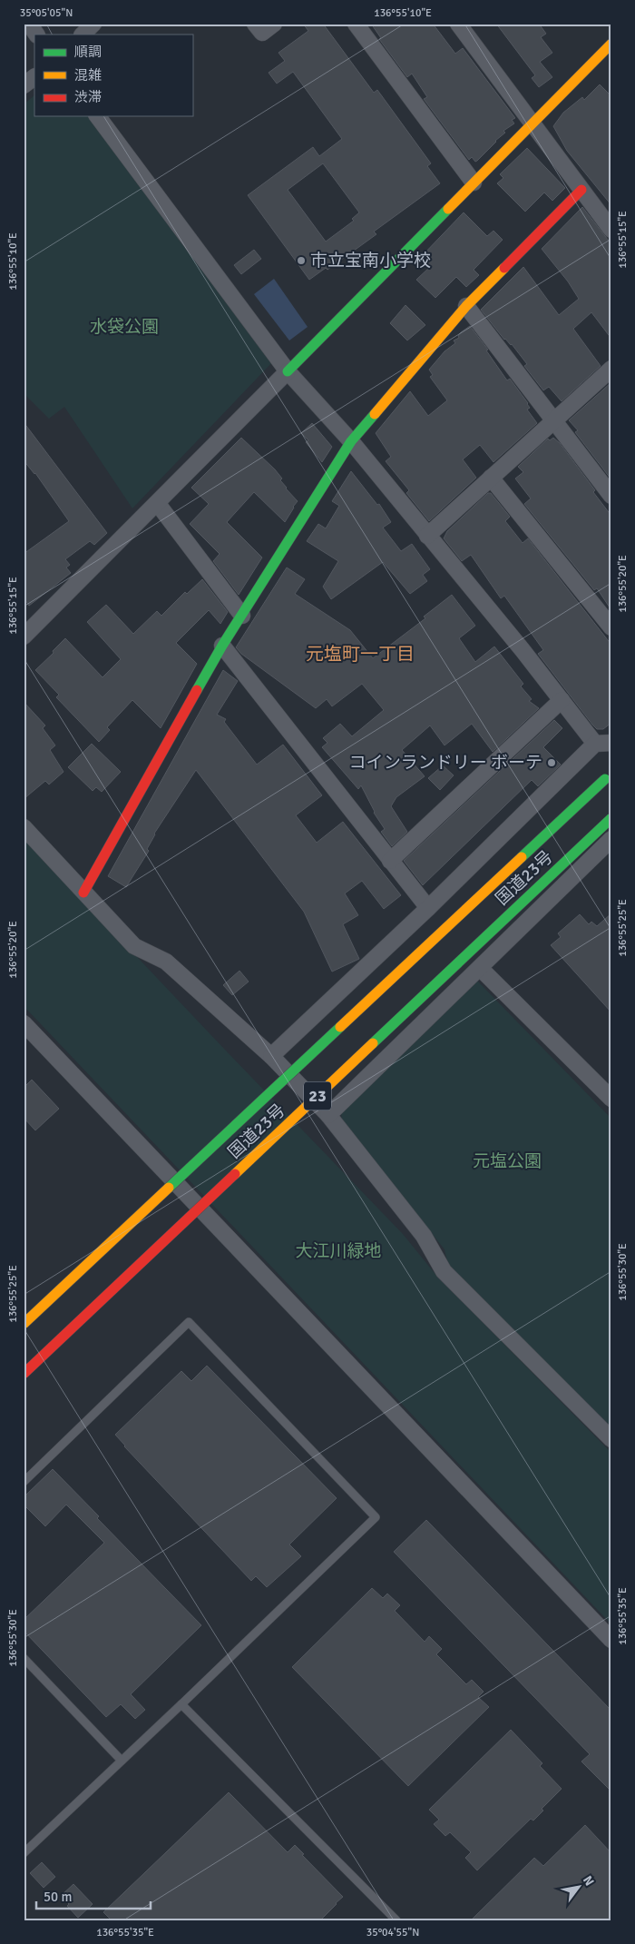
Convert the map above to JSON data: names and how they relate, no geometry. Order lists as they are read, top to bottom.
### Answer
{
  "streets": {
    "main road": ["国道23号", "23"]
  },
  "districts": ["元塩町一丁目"],
  "parks": ["水袋公園", "元塩公園", "大江川緑地"],
  "places": ["市立宝南小学校", "コインランドリー ボーテ"],
  "legend": ["順調", "混雑", "渋滞"],
  "scale_bar": "50 m",
  "north": "top right",
  "coordinates": [
    "35°05'05\"N",
    "136°55'10\"E",
    "136°55'15\"E",
    "136°55'20\"E",
    "136°55'25\"E",
    "136°55'30\"E",
    "136°55'35\"E",
    "35°04'55\"N"
  ]
}
